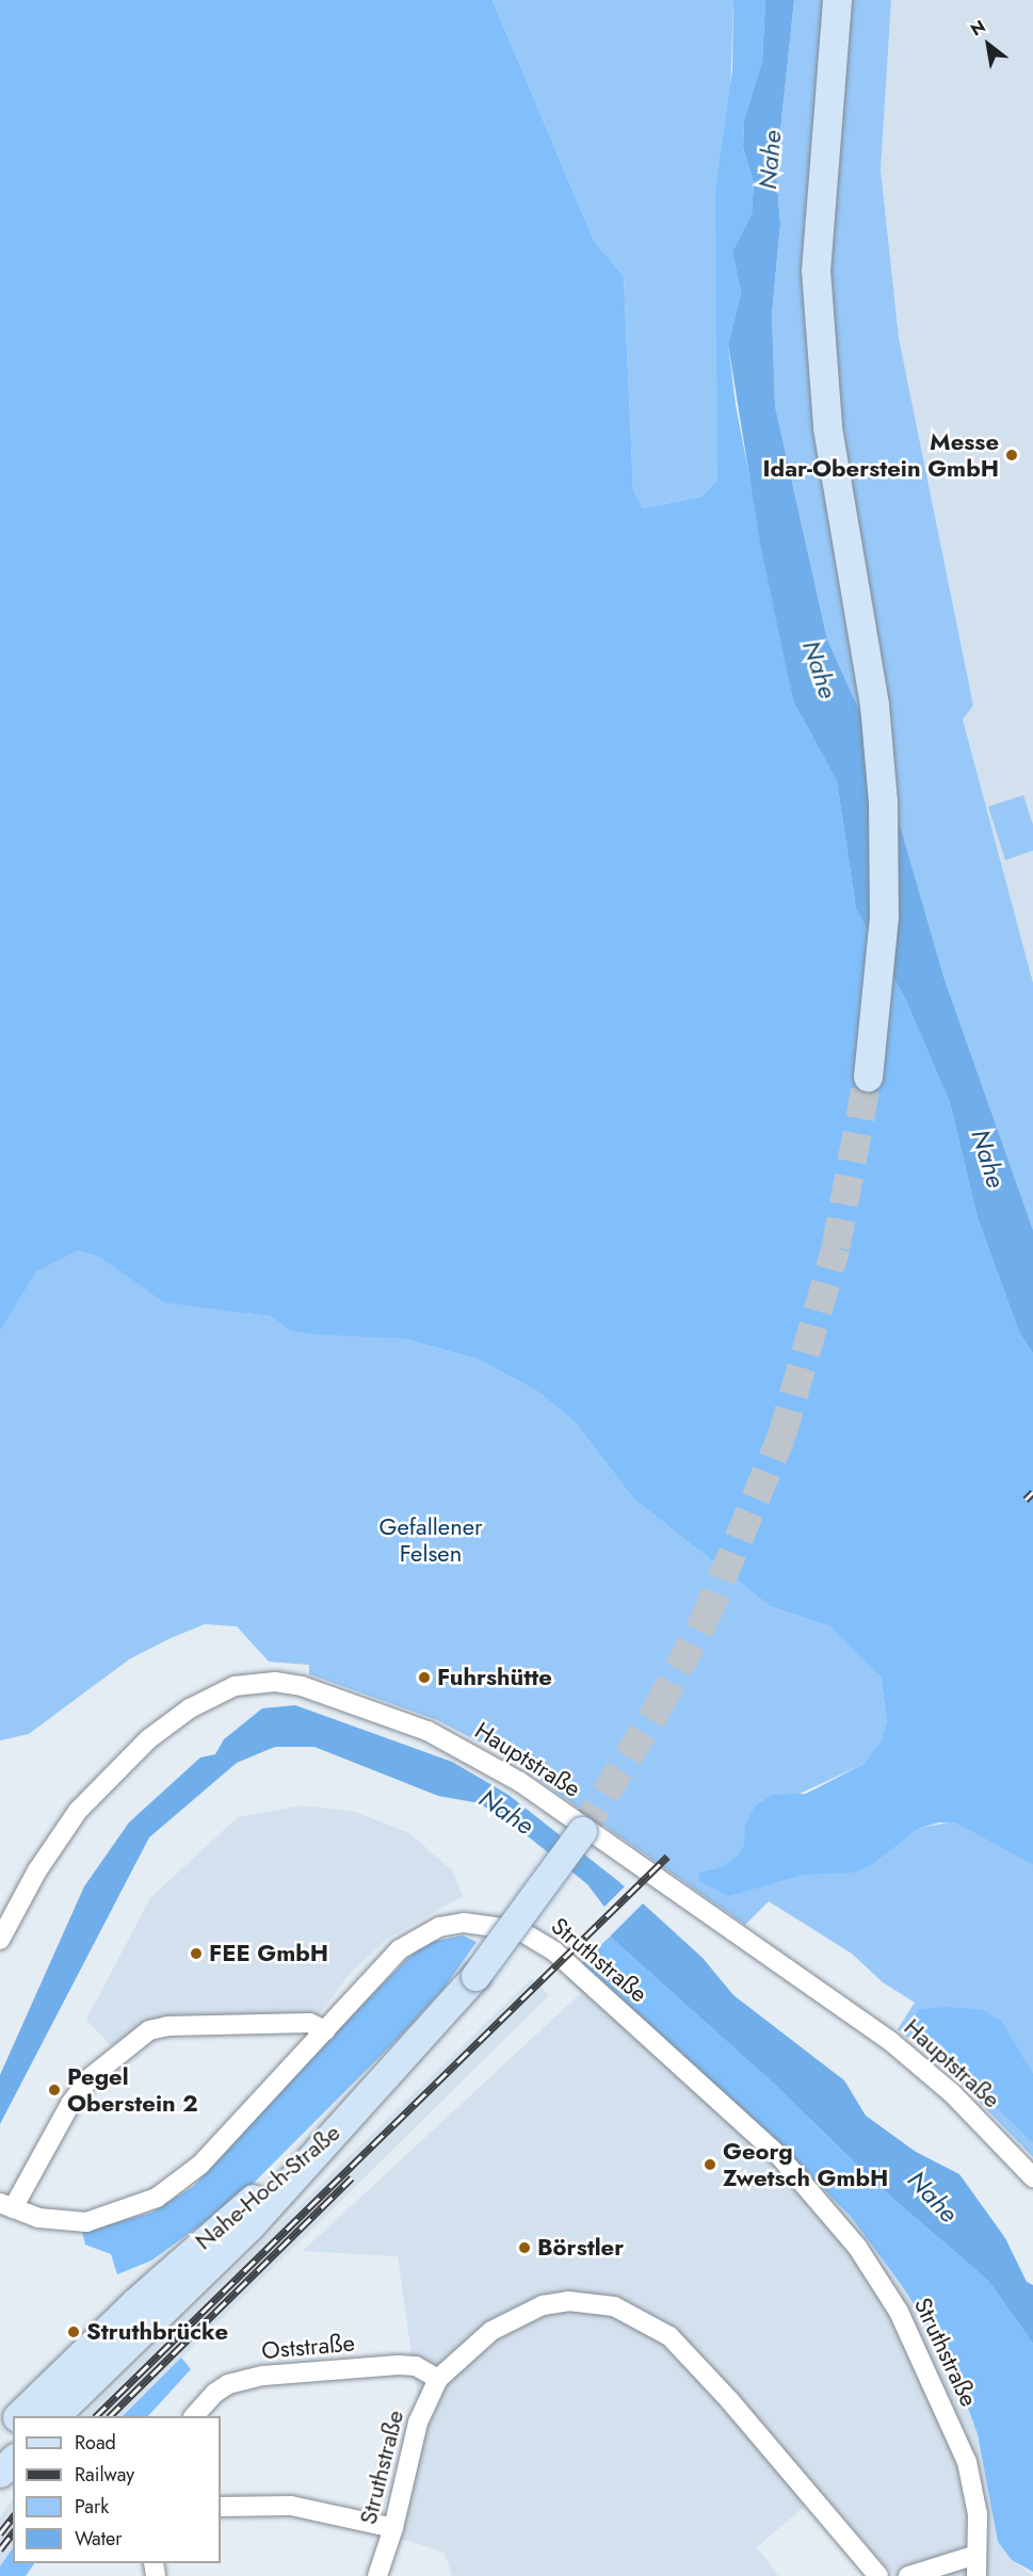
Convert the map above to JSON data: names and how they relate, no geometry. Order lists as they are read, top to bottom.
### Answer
{
  "streets": {
    "main road": ["Nahe-Hoch-Straße"],
    "street": ["Hauptstraße", "Struthstraße", "Oststraße"]
  },
  "crossings": [
    ["Struthstraße", "Oststraße"]
  ],
  "water": ["Nahe"],
  "parks": ["Gefallener Felsen"],
  "places": [
    "Messe Idar-Oberstein GmbH",
    "Fuhrshütte",
    "FEE GmbH",
    "Pegel Oberstein 2",
    "Georg Zwetsch GmbH",
    "Börstler",
    "Struthbrücke"
  ],
  "legend": [
    "Road",
    "Railway",
    "Park",
    "Water"
  ],
  "north": "top left"
}
